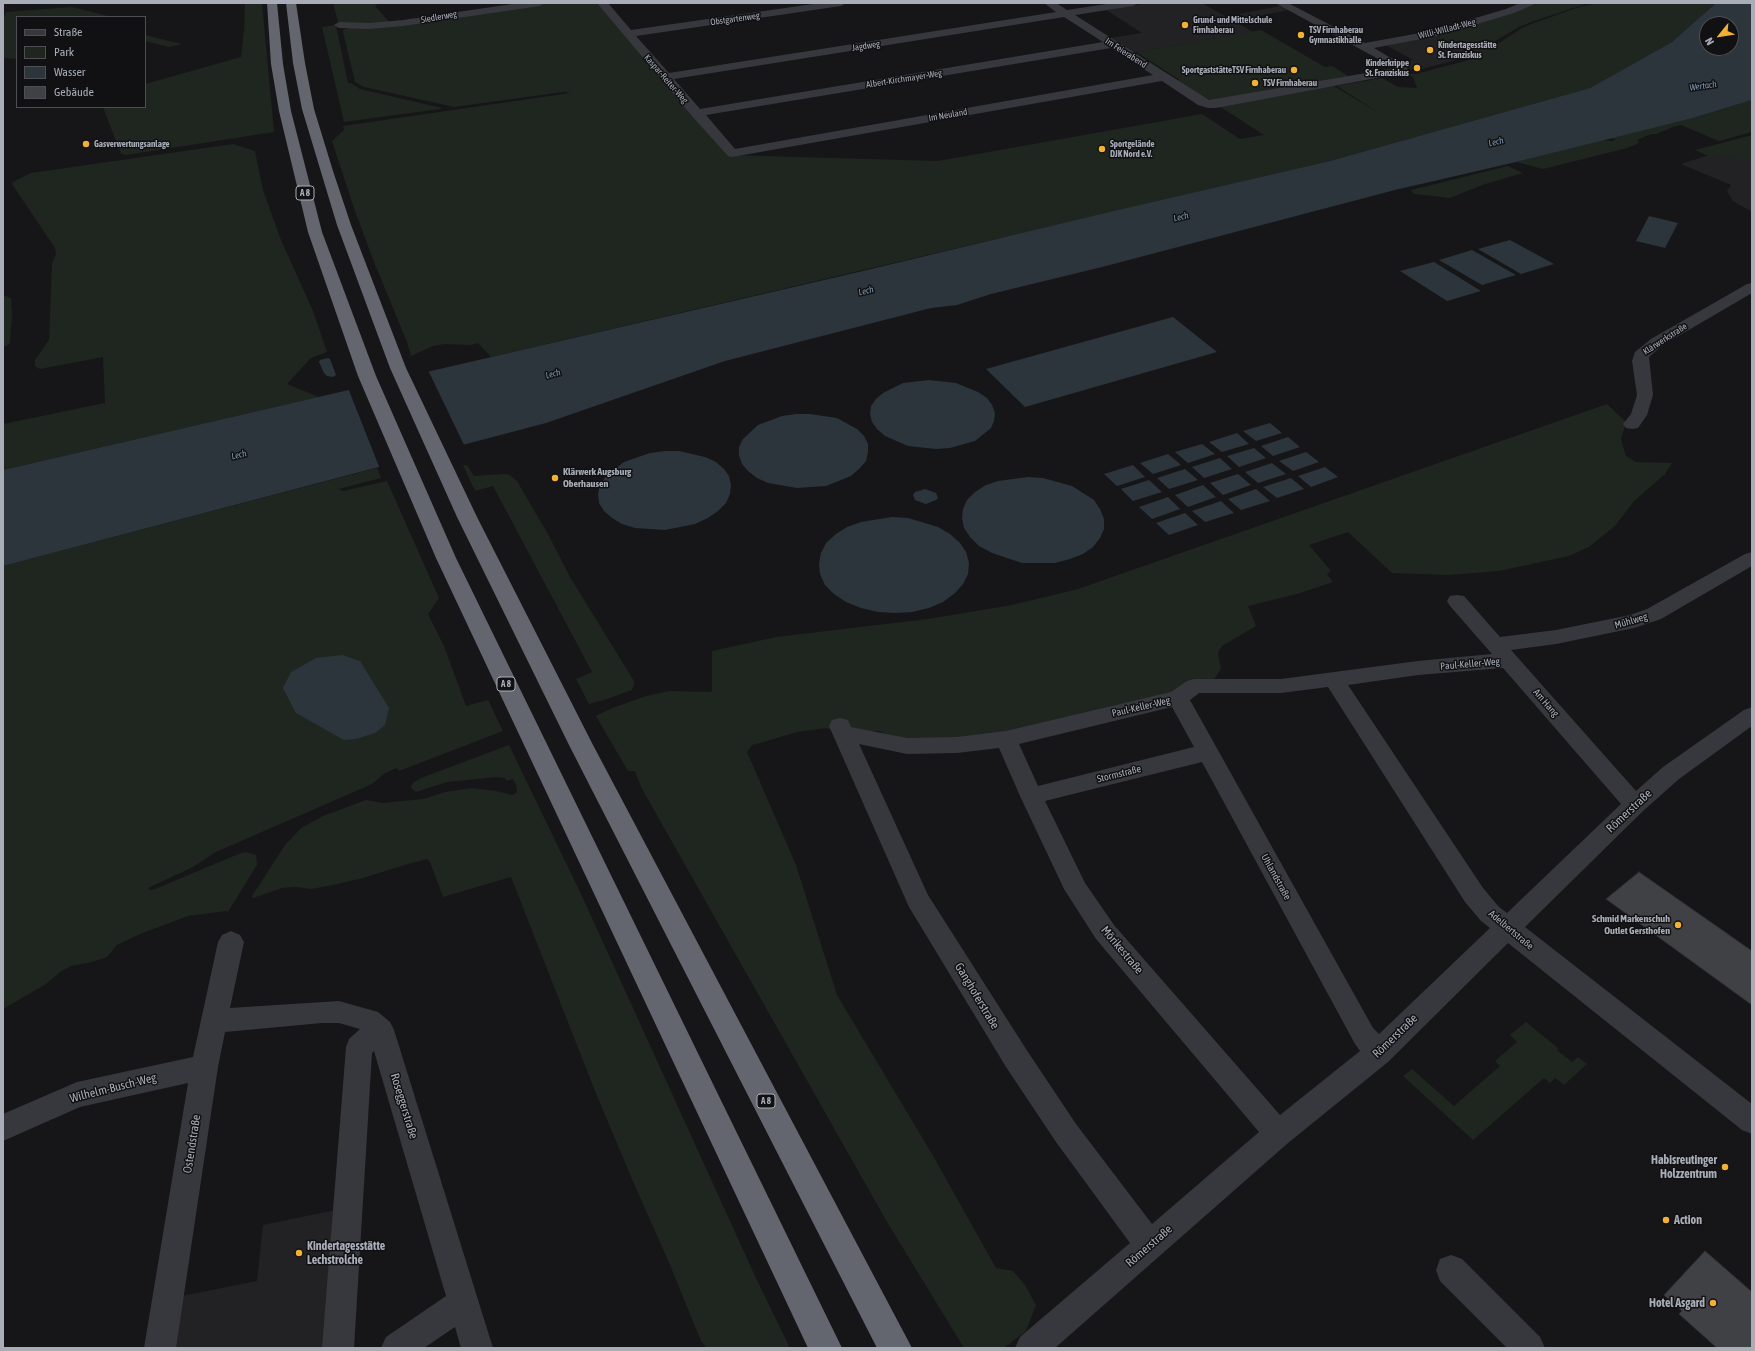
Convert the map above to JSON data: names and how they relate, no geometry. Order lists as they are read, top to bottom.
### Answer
{
  "streets": {
    "highway": ["A 8"],
    "street": [
      "Siedlerweg",
      "Obstgartenweg",
      "Willi-Willadt-Weg",
      "Jagdweg",
      "Im Feierabend",
      "Kaspar-Reiter-Weg",
      "Albert-Kirchmayer-Weg",
      "Im Neuland",
      "Klärwerkstraße",
      "Mühlweg",
      "Paul-Keller-Weg",
      "Am Hang",
      "Stormstraße",
      "Römerstraße",
      "Uhlandstraße",
      "Adelbertstraße",
      "Mörikestraße",
      "Ganghoferstraße",
      "Wilhelm-Busch-Weg",
      "Roseggerstraße",
      "Ostendstraße"
    ]
  },
  "crossings": [
    ["Obstgartenweg", "Kaspar-Reiter-Weg"],
    ["Willi-Willadt-Weg", "Im Feierabend"],
    ["Jagdweg", "Im Feierabend"],
    ["Jagdweg", "Kaspar-Reiter-Weg"],
    ["Im Feierabend", "Albert-Kirchmayer-Weg"],
    ["Im Feierabend", "Im Neuland"],
    ["Kaspar-Reiter-Weg", "Albert-Kirchmayer-Weg"],
    ["Kaspar-Reiter-Weg", "Im Neuland"],
    ["Mühlweg", "Paul-Keller-Weg"],
    ["Mühlweg", "Am Hang"],
    ["Paul-Keller-Weg", "Am Hang"],
    ["Paul-Keller-Weg", "Uhlandstraße"],
    ["Paul-Keller-Weg", "Adelbertstraße"],
    ["Paul-Keller-Weg", "Mörikestraße"],
    ["Paul-Keller-Weg", "Ganghoferstraße"],
    ["Am Hang", "Römerstraße"],
    ["Stormstraße", "Uhlandstraße"],
    ["Stormstraße", "Mörikestraße"],
    ["Römerstraße", "Uhlandstraße"],
    ["Römerstraße", "Adelbertstraße"],
    ["Römerstraße", "Mörikestraße"],
    ["Römerstraße", "Ganghoferstraße"],
    ["Wilhelm-Busch-Weg", "Ostendstraße"]
  ],
  "water": ["Wertach", "Lech"],
  "places": [
    "Grund- und Mittelschule Firnhaberau",
    "TSV Firnhaberau Gymnastikhalle",
    "Kindertagesstätte St. Franziskus",
    "Kinderkrippe St. Franziskus",
    "SportgaststätteTSV Firnhaberau",
    "TSV Firnhaberau",
    "Gasverwertungsanlage",
    "Sportgelände DJK Nord e.V.",
    "Klärwerk Augsburg Oberhausen",
    "Schmid Markenschuh Outlet Gersthofen",
    "Habisreutinger Holzzentrum",
    "Action",
    "Kindertagesstätte Lechstrolche",
    "Hotel Asgard"
  ],
  "legend": [
    "Straße",
    "Park",
    "Wasser",
    "Gebäude"
  ],
  "north": "bottom left"
}
